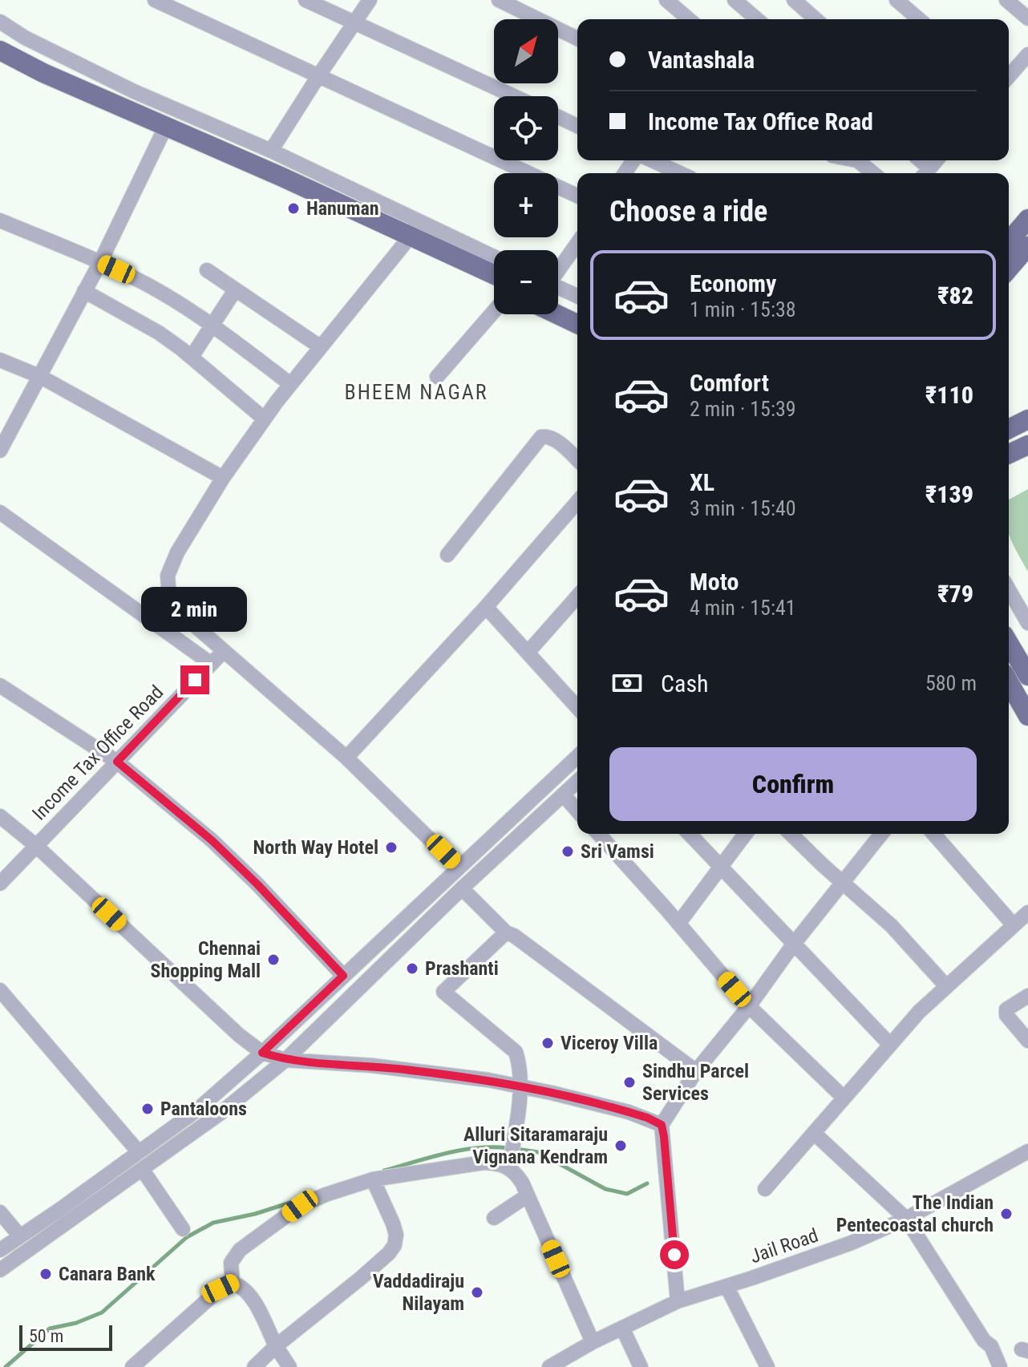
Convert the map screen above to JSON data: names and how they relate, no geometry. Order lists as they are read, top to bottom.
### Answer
{
  "streets": {
    "street": ["Income Tax Office Road", "Jail Road"]
  },
  "districts": ["BHEEM NAGAR"],
  "places": [
    "Hanuman",
    "North Way Hotel",
    "Sri Vamsi",
    "Chennai Shopping Mall",
    "Prashanti",
    "Viceroy Villa",
    "Sindhu Parcel Services",
    "Pantaloons",
    "Alluri Sitaramaraju Vignana Kendram",
    "The Indian Pentecoastal church",
    "Canara Bank",
    "Vaddadiraju Nilayam"
  ],
  "scale_bar": "50 m",
  "north": "top right",
  "page": {
    "map_buttons": ["+", "−"],
    "banner": ["Vantashala", "Income Tax Office Road"],
    "heading": "Choose a ride",
    "list": [
      {
        "name": "Economy",
        "note": "1 min · 15:38",
        "value": "₹82"
      },
      {
        "name": "Comfort",
        "note": "2 min · 15:39",
        "value": "₹110"
      },
      {
        "name": "XL",
        "note": "3 min · 15:40",
        "value": "₹139"
      },
      {
        "name": "Moto",
        "note": "4 min · 15:41",
        "value": "₹79"
      }
    ],
    "bubble": "2 min",
    "pay": ["Cash", "580 m"],
    "buttons": "Confirm",
    "scale": "50 m"
  }
}
